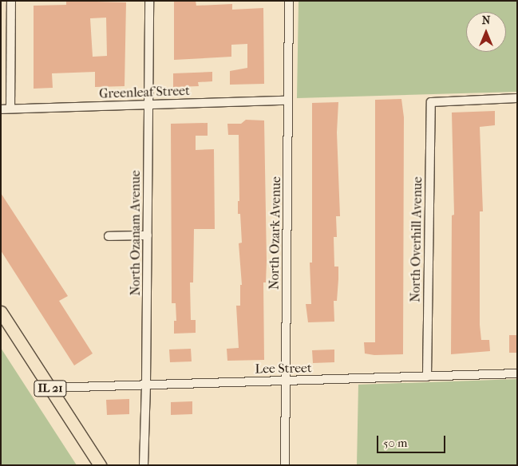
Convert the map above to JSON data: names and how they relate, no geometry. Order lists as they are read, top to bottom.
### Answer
{
  "streets": {
    "main road": ["IL 21"],
    "street": [
      "Greenleaf Street",
      "North Ozanam Avenue",
      "North Ozark Avenue",
      "North Overhill Avenue",
      "Lee Street"
    ]
  },
  "crossings": [
    ["Greenleaf Street", "North Ozanam Avenue"],
    ["Greenleaf Street", "North Ozark Avenue"],
    ["North Ozanam Avenue", "Lee Street"],
    ["North Ozark Avenue", "Lee Street"],
    ["North Overhill Avenue", "Lee Street"],
    ["Lee Street", "IL 21"]
  ],
  "scale_bar": "50 m",
  "north": "top"
}
